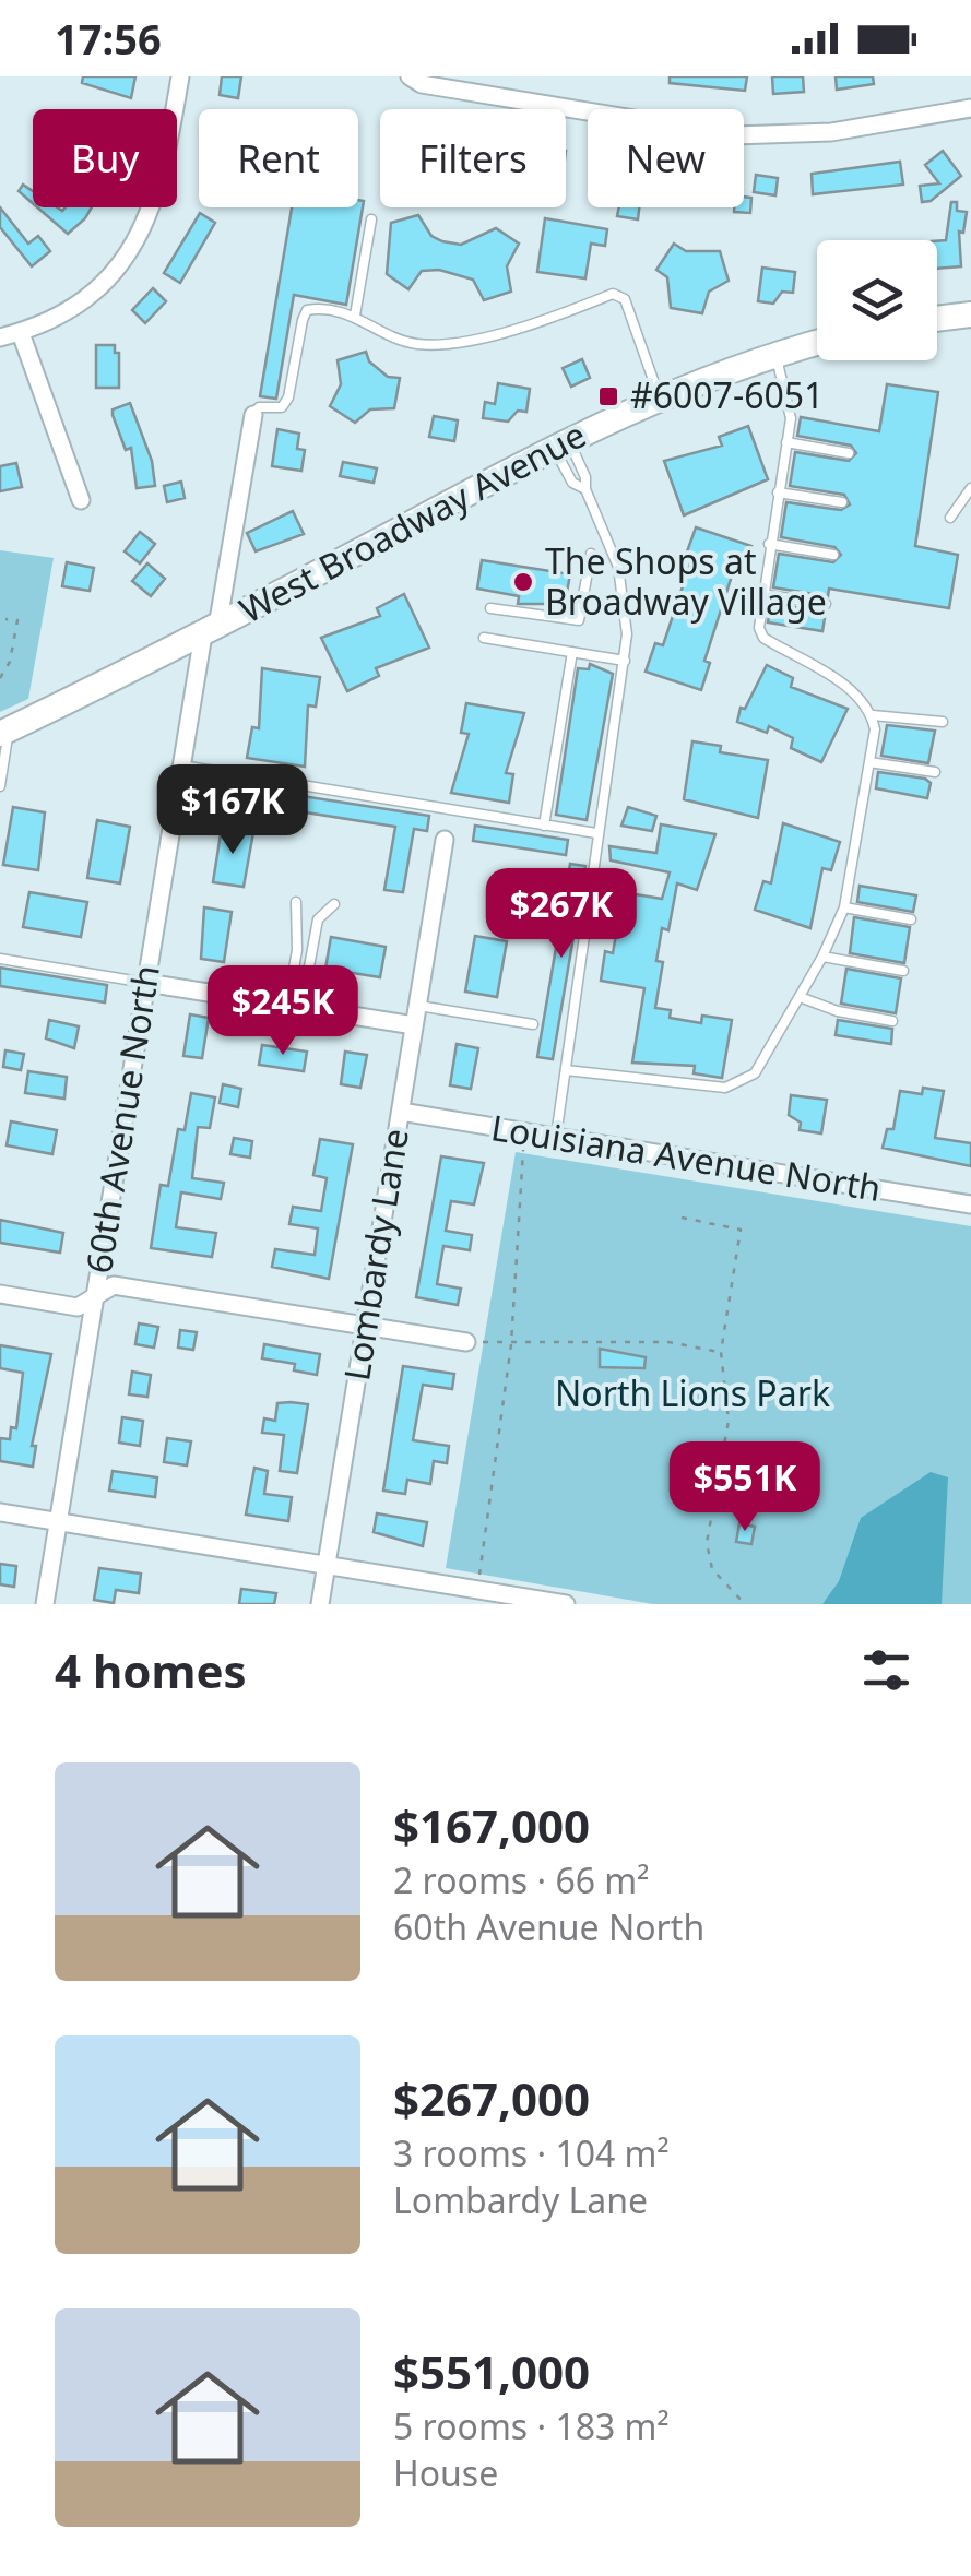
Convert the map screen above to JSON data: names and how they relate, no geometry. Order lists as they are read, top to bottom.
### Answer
{
  "streets": {
    "street": [
      "West Broadway Avenue",
      "60th Avenue North",
      "Louisiana Avenue North",
      "Lombardy Lane"
    ]
  },
  "crossings": [
    ["West Broadway Avenue", "60th Avenue North"],
    ["Louisiana Avenue North", "Lombardy Lane"]
  ],
  "parks": ["North Lions Park"],
  "places": {
    "transit": ["#6007-6051"],
    "other": ["The Shops at Broadway Village"]
  },
  "page": {
    "status": "17:56",
    "chip": [
      "Buy",
      "Rent",
      "Filters",
      "New"
    ],
    "price": [
      "$167K",
      "$267K",
      "$245K",
      "$551K"
    ],
    "heading": "4 homes",
    "list": [
      {
        "name": "$167,000",
        "note": "2 rooms · 66 m² · 60th Avenue North"
      },
      {
        "name": "$267,000",
        "note": "3 rooms · 104 m² · Lombardy Lane"
      },
      {
        "name": "$551,000",
        "note": "5 rooms · 183 m² · House"
      }
    ]
  }
}
